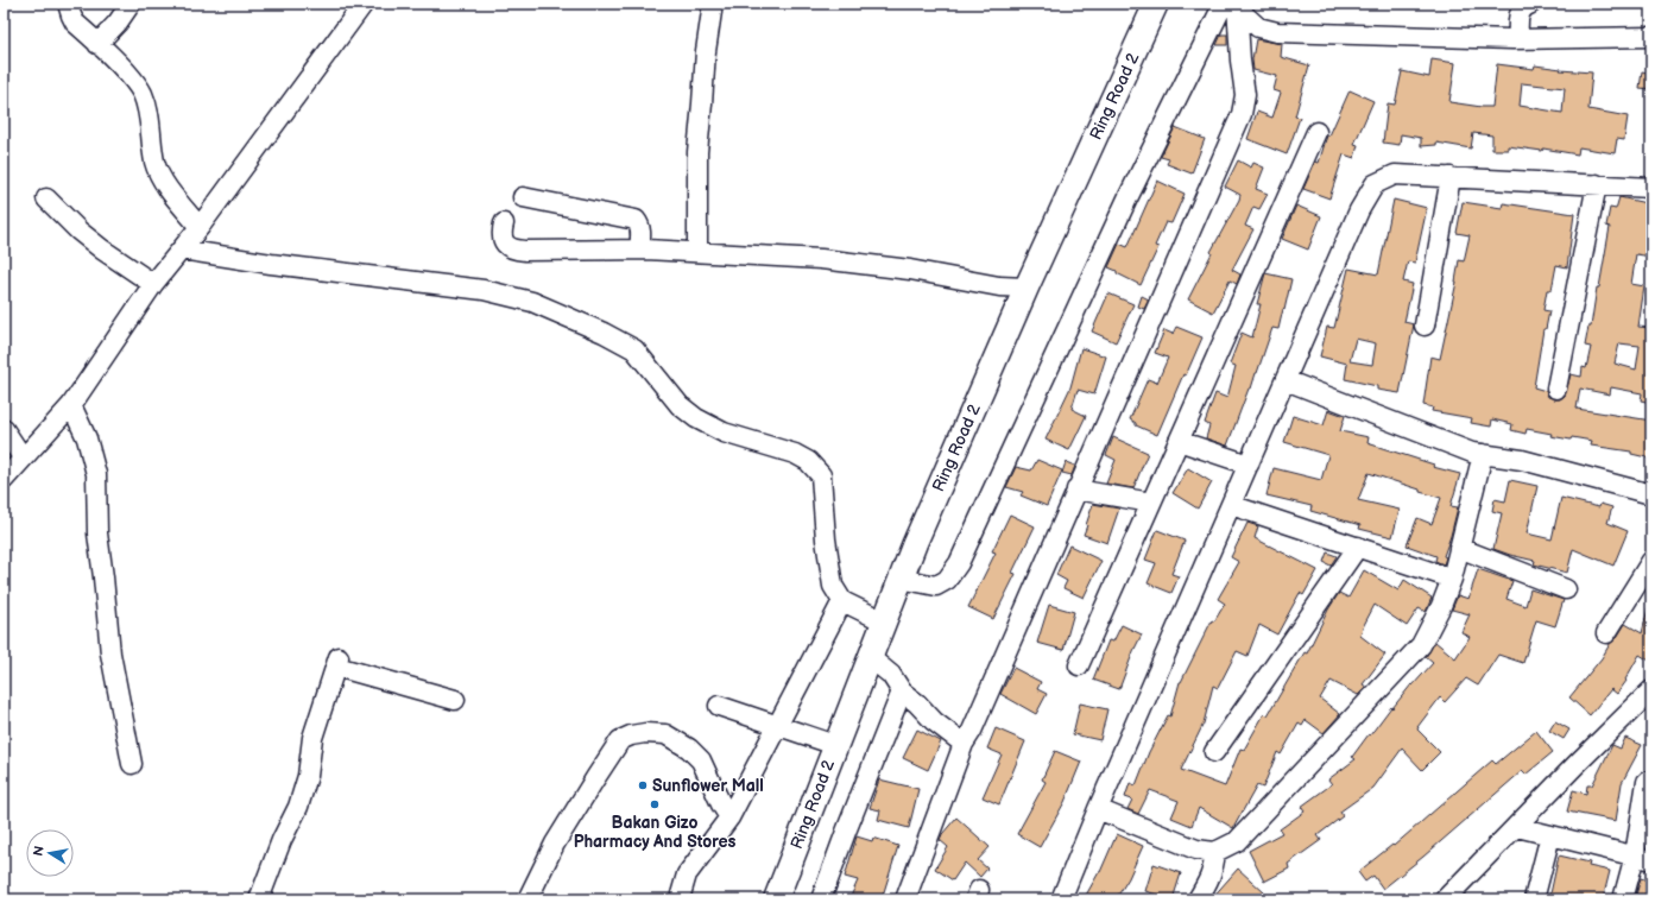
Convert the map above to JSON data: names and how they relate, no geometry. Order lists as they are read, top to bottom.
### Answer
{
  "streets": {
    "main road": ["Ring Road 2"]
  },
  "places": ["Sunflower Mall", "Bakan Gizo Pharmacy And Stores"],
  "north": "left"
}
